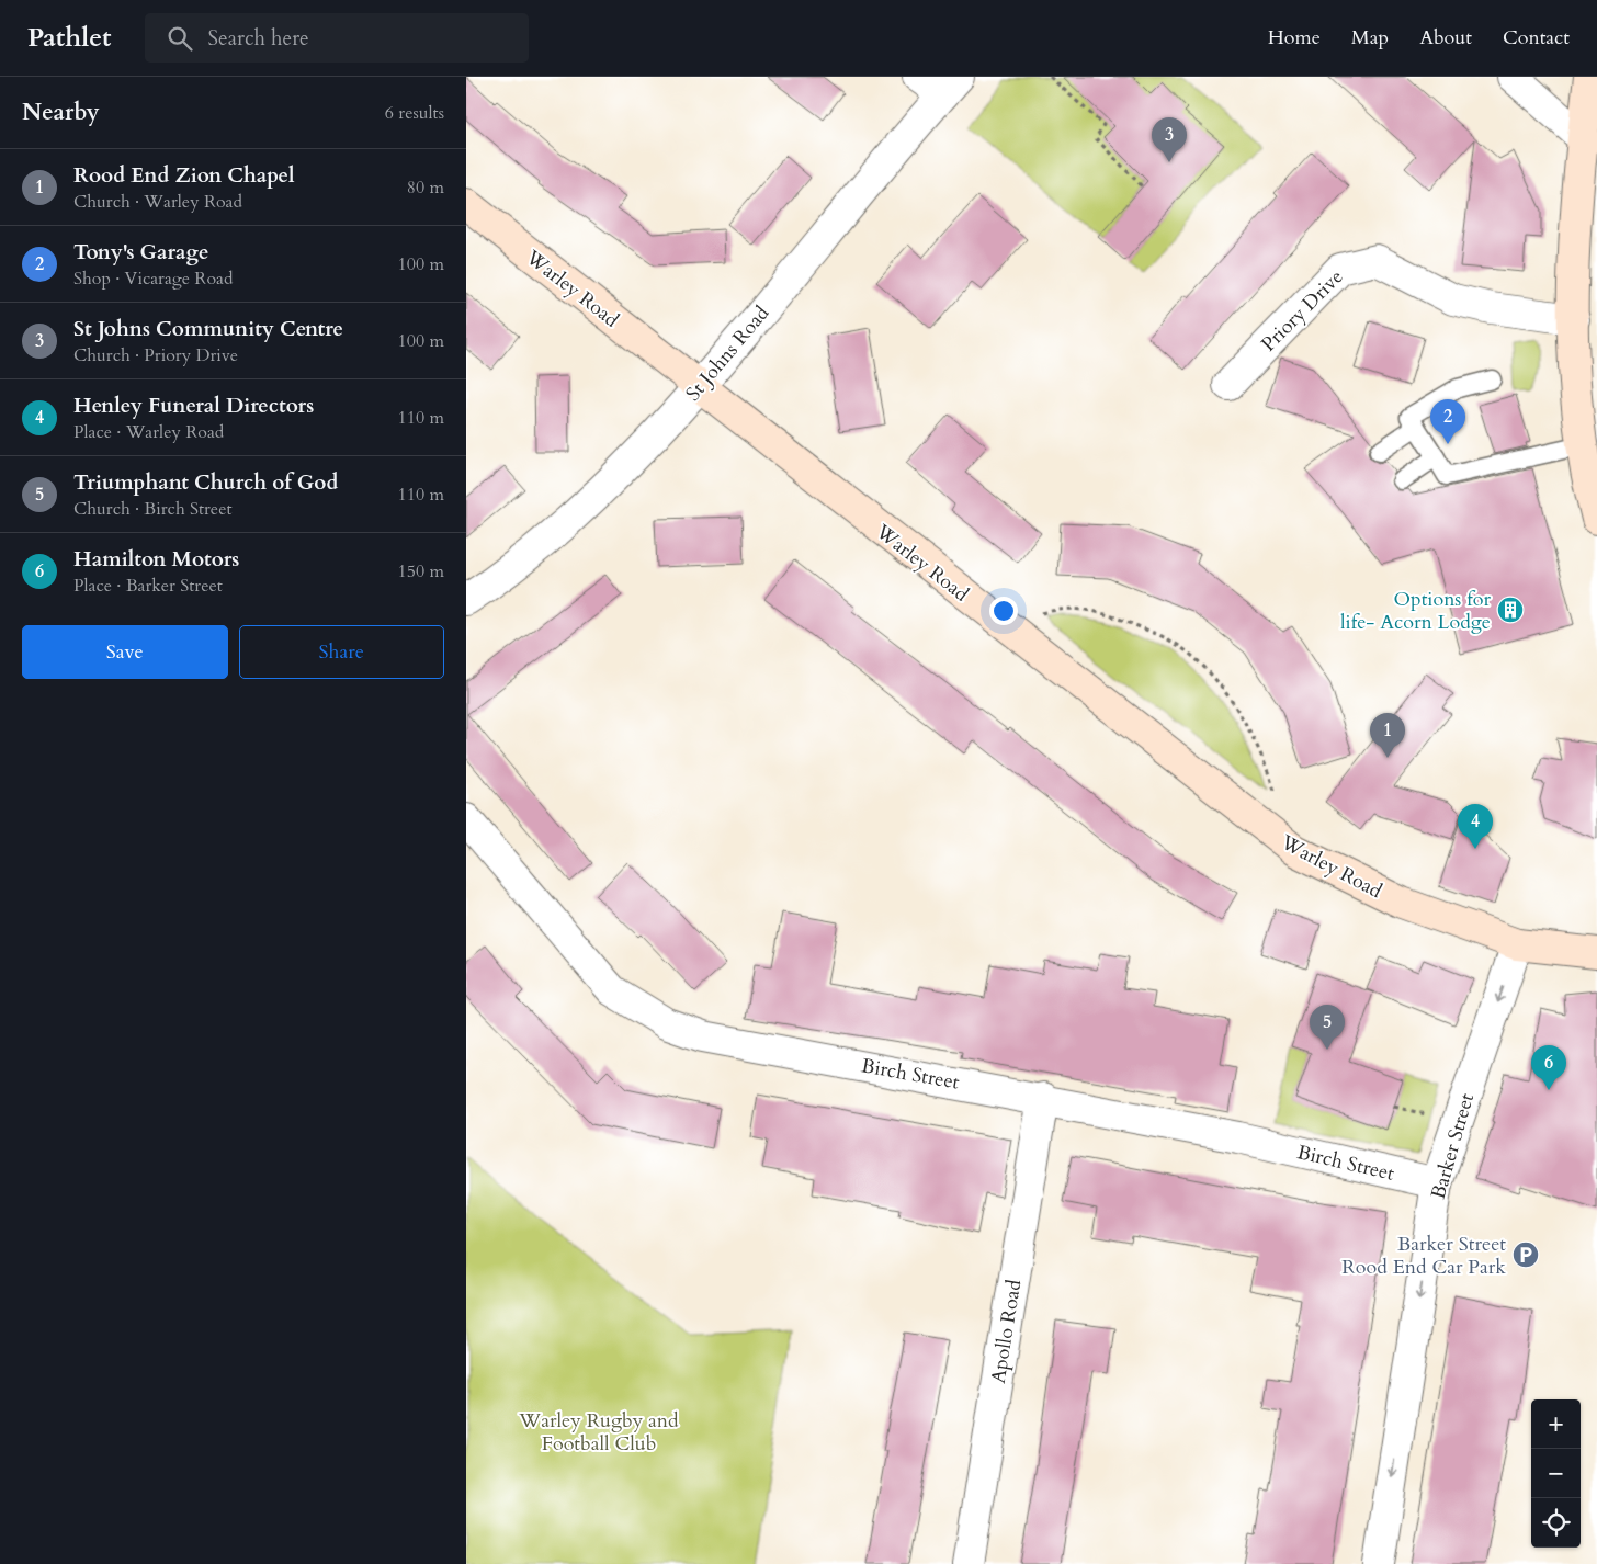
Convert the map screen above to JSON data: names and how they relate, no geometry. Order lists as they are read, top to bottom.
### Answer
{
  "streets": {
    "street": [
      "Warley Road",
      "Priory Drive",
      "St Johns Road",
      "Birch Street",
      "Barker Street",
      "Apollo Road"
    ]
  },
  "crossings": [
    ["Warley Road", "St Johns Road"],
    ["Warley Road", "Barker Street"],
    ["Birch Street", "Barker Street"],
    ["Birch Street", "Apollo Road"]
  ],
  "one_way": ["Barker Street"],
  "parks": ["Warley Rugby and Football Club"],
  "places": {
    "building": ["Options for life- Acorn Lodge"],
    "parking": ["Barker Street Rood End Car Park"]
  },
  "page": {
    "header": "Pathlet",
    "search": "Search here",
    "nav": [
      "Home",
      "Map",
      "About",
      "Contact"
    ],
    "heading": ["Nearby", "6 results"],
    "pins": [
      "3",
      "2",
      "1",
      "4",
      "5",
      "6"
    ],
    "list": [
      {
        "mark": "1",
        "name": "Rood End Zion Chapel",
        "note": "Church · Warley Road",
        "value": "80 m"
      },
      {
        "mark": "2",
        "name": "Tony's Garage",
        "note": "Shop · Vicarage Road",
        "value": "100 m"
      },
      {
        "mark": "3",
        "name": "St Johns Community Centre",
        "note": "Church · Priory Drive",
        "value": "100 m"
      },
      {
        "mark": "4",
        "name": "Henley Funeral Directors",
        "note": "Place · Warley Road",
        "value": "110 m"
      },
      {
        "mark": "5",
        "name": "Triumphant Church of God",
        "note": "Church · Birch Street",
        "value": "110 m"
      },
      {
        "mark": "6",
        "name": "Hamilton Motors",
        "note": "Place · Barker Street",
        "value": "150 m"
      }
    ],
    "buttons": ["Save", "Share"],
    "map_buttons": ["+", "−"]
  }
}
